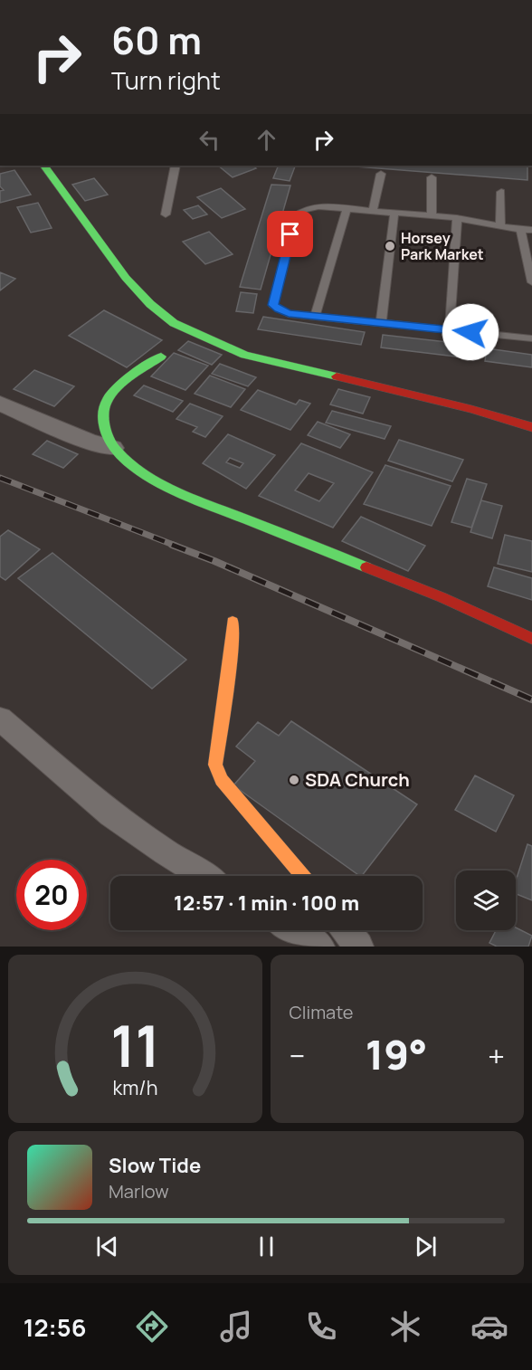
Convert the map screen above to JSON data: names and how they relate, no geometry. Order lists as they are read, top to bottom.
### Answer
{
  "places": ["Horsey Park Market", "SDA Church"],
  "page": {
    "turn": ["60 m", "Turn right"],
    "limit": "20",
    "trip": "12:57 · 1 min · 100 m",
    "tile": "Climate",
    "heat": ["−", "19°", "+"],
    "song": ["Slow Tide", "Marlow"],
    "tabs": "12:56",
    "gauge": ["11", "km/h"]
  }
}
